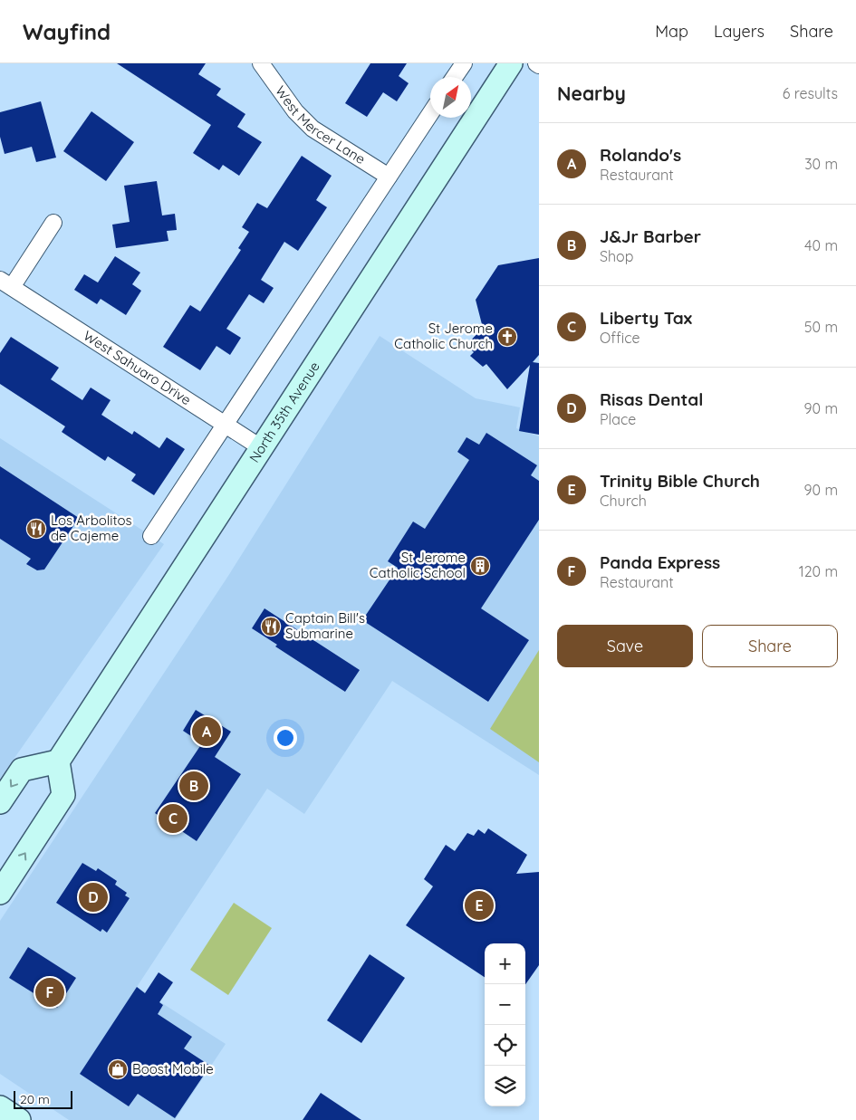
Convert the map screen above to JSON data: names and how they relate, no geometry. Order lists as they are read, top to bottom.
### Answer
{
  "streets": {
    "main road": ["North 35th Avenue"],
    "street": ["West Mercer Lane", "West Sahuaro Drive"]
  },
  "crossings": [
    ["West Sahuaro Drive", "North 35th Avenue"]
  ],
  "places": {
    "church": ["St Jerome Catholic Church"],
    "restaurant": ["Los Arbolitos de Cajeme", "Captain Bill's Submarine"],
    "building": ["St Jerome Catholic School"],
    "shop": ["Boost Mobile"]
  },
  "scale_bar": "20 m",
  "north": "top right",
  "page": {
    "header": "Wayfind",
    "nav": ["Map", "Layers", "Share"],
    "heading": ["Nearby", "6 results"],
    "list": [
      {
        "mark": "A",
        "name": "Rolando's",
        "note": "Restaurant",
        "value": "30 m"
      },
      {
        "mark": "B",
        "name": "J&Jr Barber",
        "note": "Shop",
        "value": "40 m"
      },
      {
        "mark": "C",
        "name": "Liberty Tax",
        "note": "Office",
        "value": "50 m"
      },
      {
        "mark": "D",
        "name": "Risas Dental",
        "note": "Place",
        "value": "90 m"
      },
      {
        "mark": "E",
        "name": "Trinity Bible Church",
        "note": "Church",
        "value": "90 m"
      },
      {
        "mark": "F",
        "name": "Panda Express",
        "note": "Restaurant",
        "value": "120 m"
      }
    ],
    "buttons": ["Save", "Share"],
    "pins": [
      "A",
      "B",
      "C",
      "D",
      "E",
      "F"
    ],
    "map_buttons": ["+", "−"],
    "scale": "20 m"
  }
}
